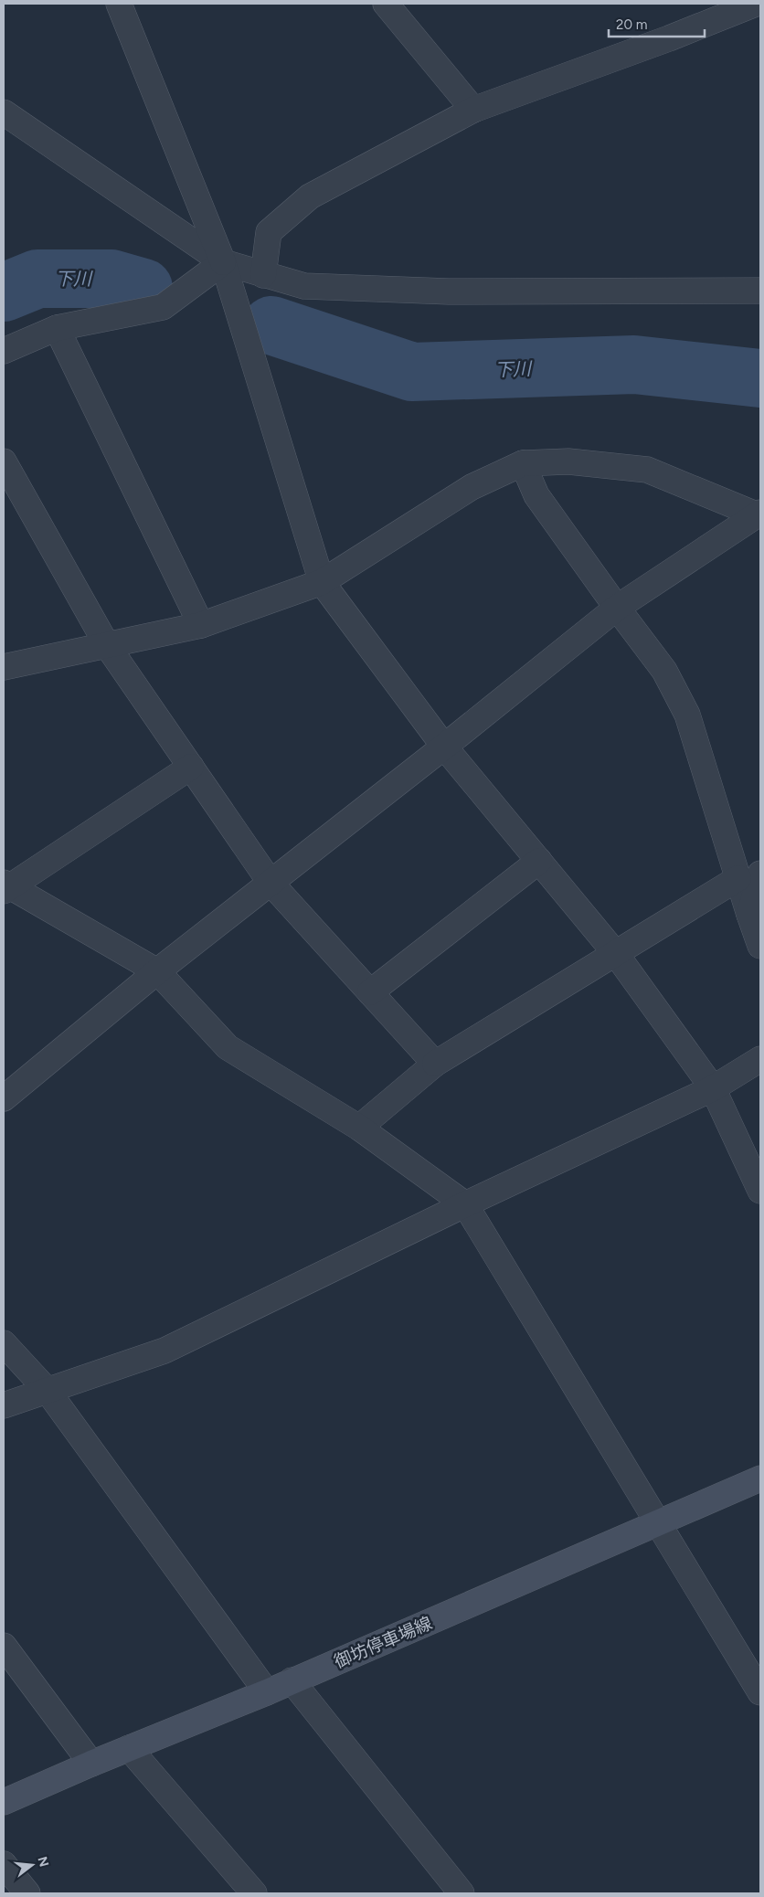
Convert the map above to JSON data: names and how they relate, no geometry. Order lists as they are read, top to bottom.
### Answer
{
  "streets": {
    "main road": ["御坊停車場線"]
  },
  "water": ["下川"],
  "scale_bar": "20 m",
  "north": "right"
}
